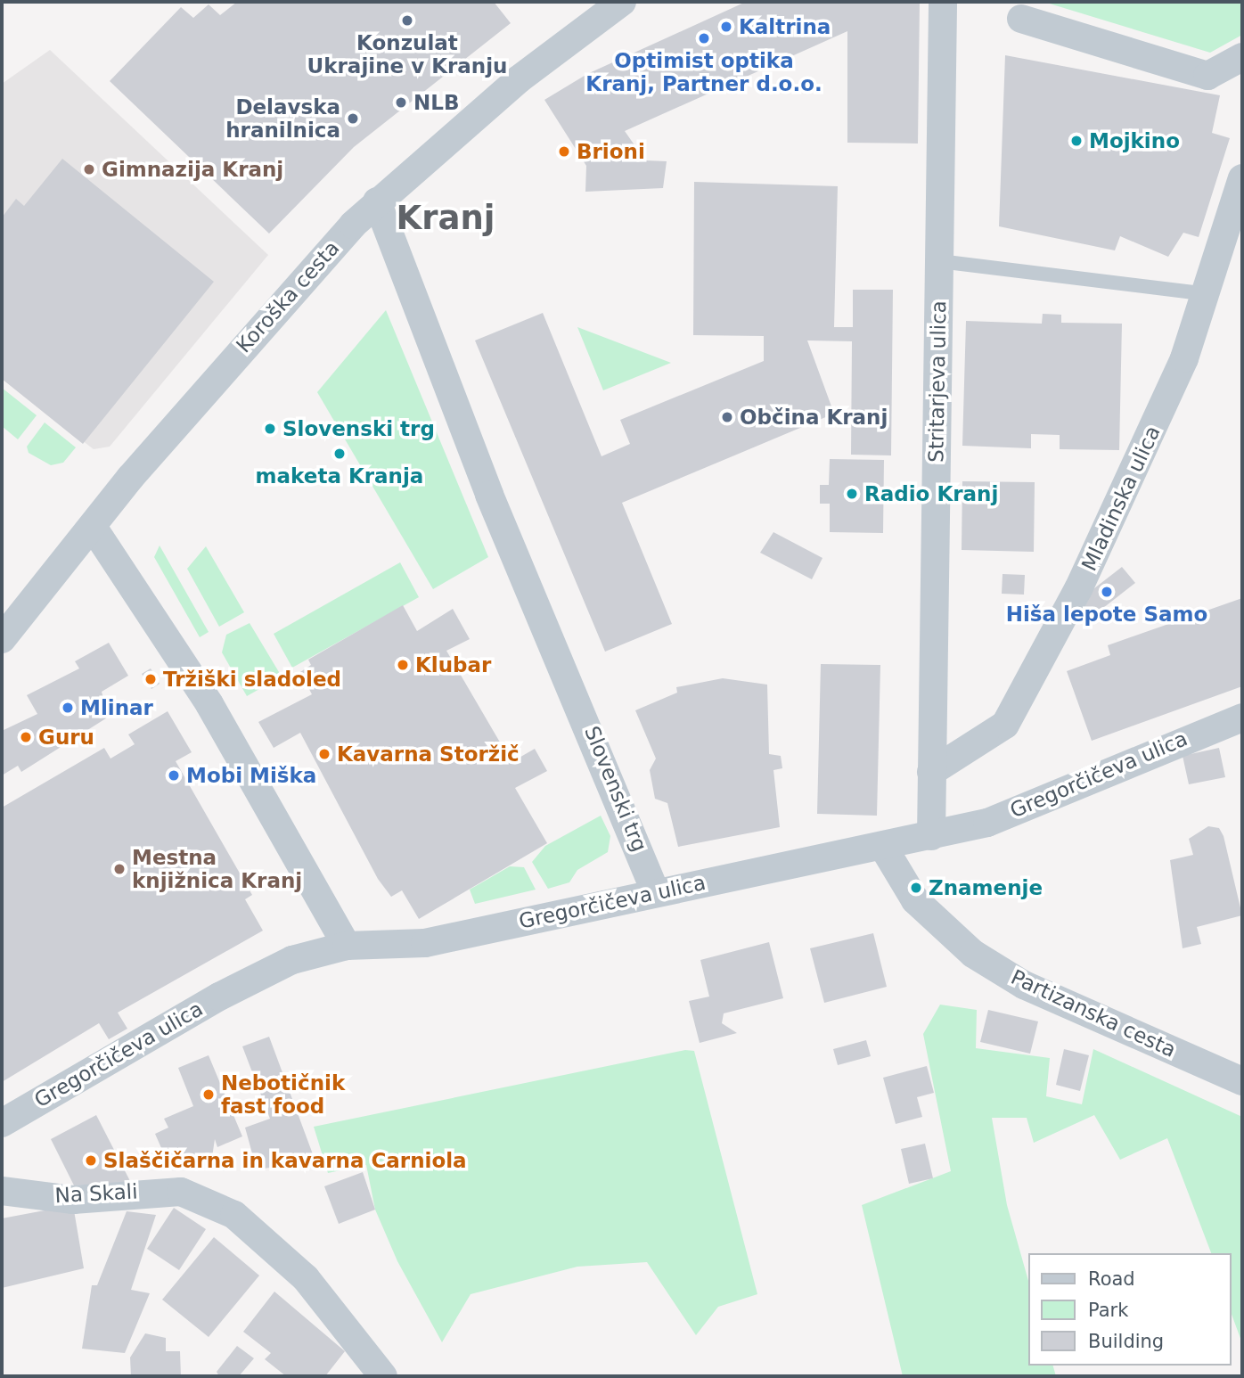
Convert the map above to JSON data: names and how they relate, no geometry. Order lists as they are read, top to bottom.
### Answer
{
  "streets": {
    "street": [
      "Koroška cesta",
      "Stritarjeva ulica",
      "Mladinska ulica",
      "Gregorčičeva ulica",
      "Slovenski trg",
      "Partizanska cesta",
      "Na Skali"
    ]
  },
  "crossings": [
    ["Koroška cesta", "Slovenski trg"],
    ["Stritarjeva ulica", "Mladinska ulica"],
    ["Stritarjeva ulica", "Gregorčičeva ulica"],
    ["Gregorčičeva ulica", "Slovenski trg"],
    ["Gregorčičeva ulica", "Partizanska cesta"]
  ],
  "districts": ["Kranj"],
  "places": [
    "Konzulat Ukrajine v Kranju",
    "Kaltrina",
    "Optimist optika Kranj, Partner d.o.o.",
    "NLB",
    "Delavska hranilnica",
    "Mojkino",
    "Brioni",
    "Gimnazija Kranj",
    "Občina Kranj",
    "Slovenski trg",
    "maketa Kranja",
    "Radio Kranj",
    "Hiša lepote Samo",
    "Klubar",
    "Tržiški sladoled",
    "Mlinar",
    "Guru",
    "Kavarna Storžič",
    "Mobi Miška",
    "Mestna knjižnica Kranj",
    "Znamenje",
    "Nebotičnik fast food",
    "Slaščičarna in kavarna Carniola"
  ],
  "legend": ["Road", "Park", "Building"]
}
